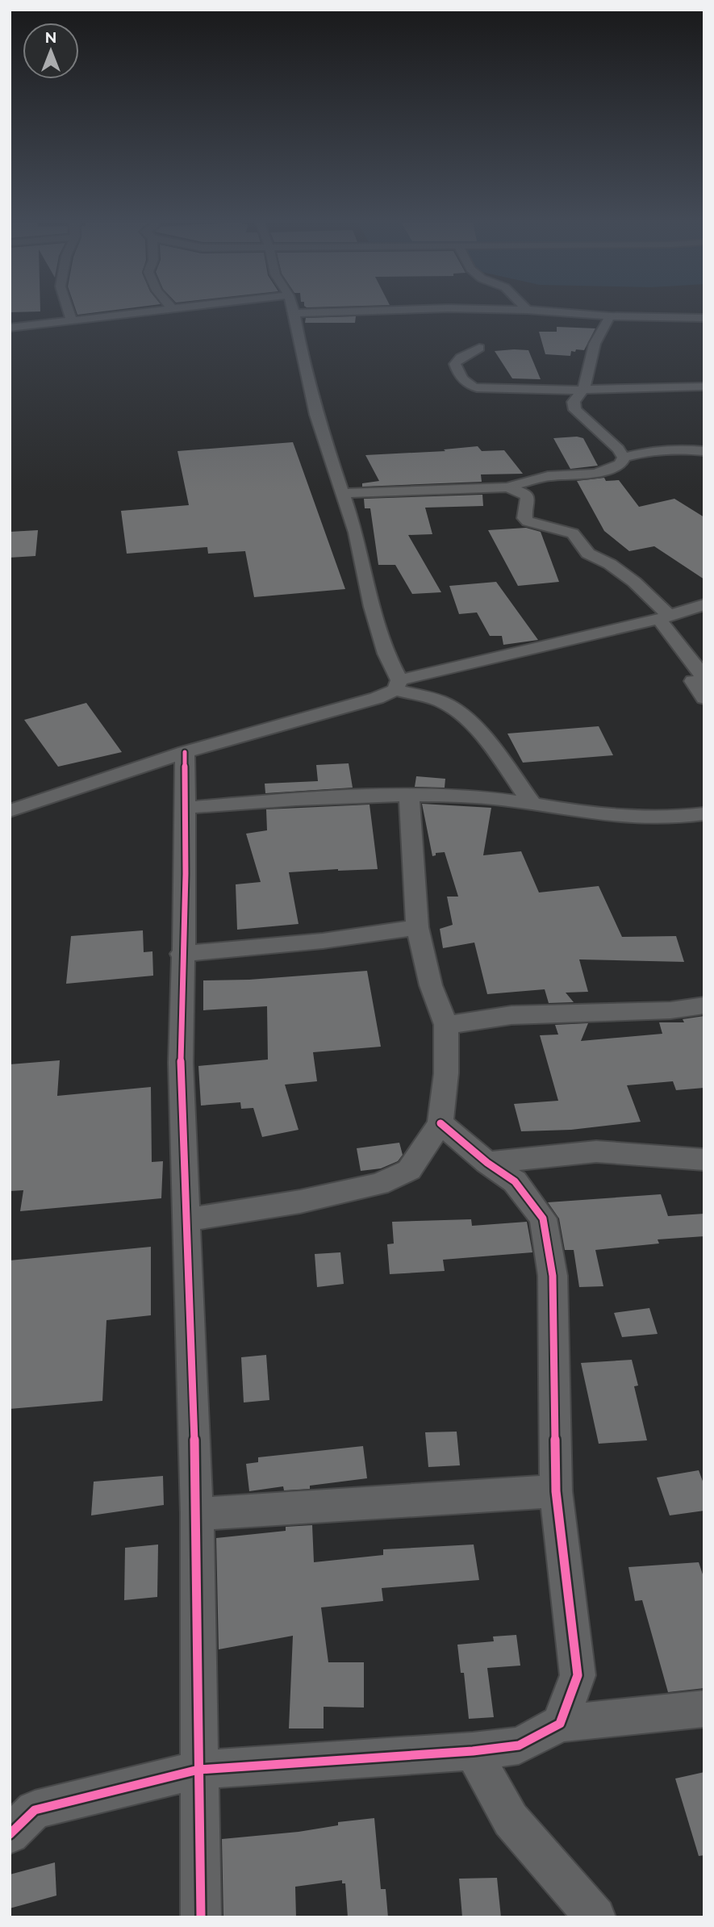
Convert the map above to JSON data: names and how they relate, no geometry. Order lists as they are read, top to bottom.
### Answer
{
  "north": "top"
}
